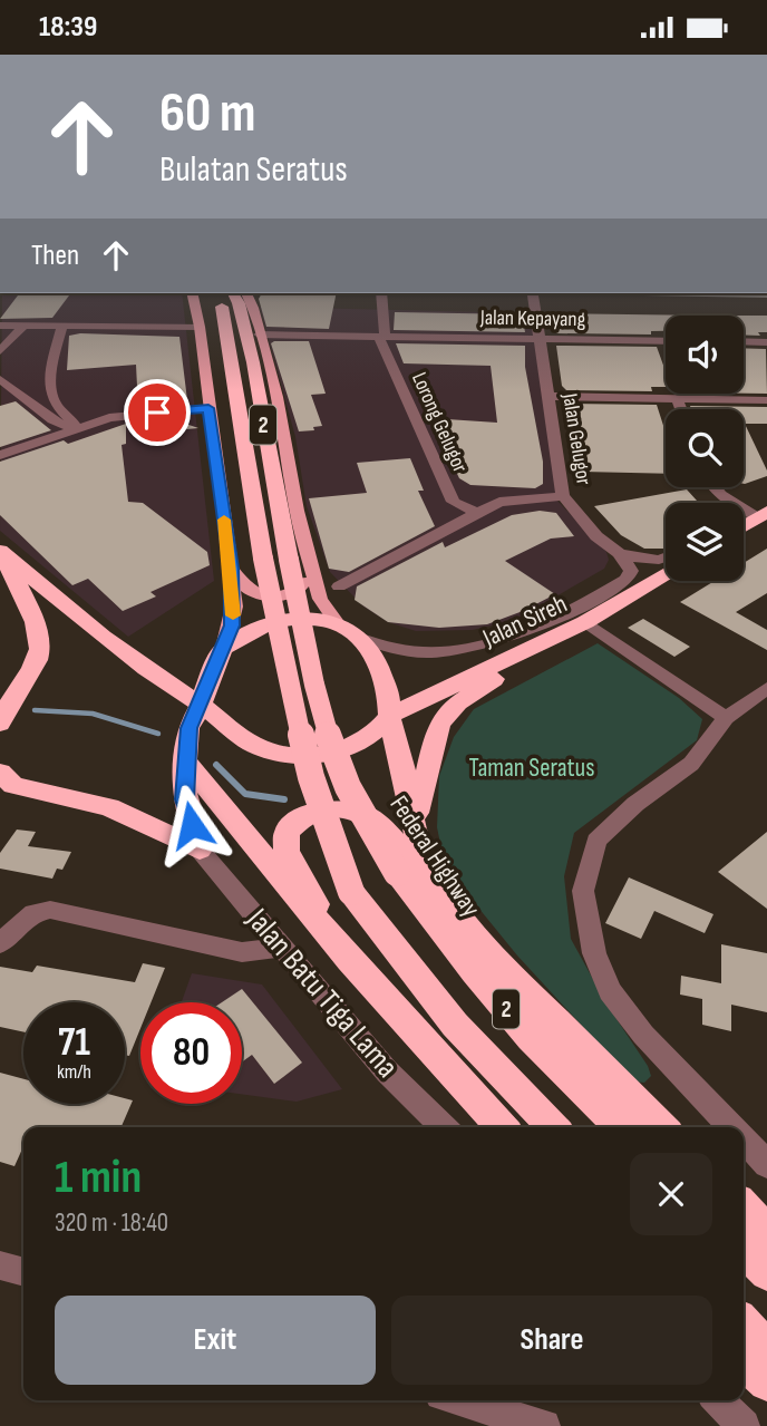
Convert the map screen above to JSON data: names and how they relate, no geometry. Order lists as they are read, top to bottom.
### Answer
{
  "streets": {
    "highway": ["2", "Jalan Sireh", "Federal Highway"],
    "street": [
      "Jalan Kepayang",
      "Lorong Gelugor",
      "Jalan Gelugor",
      "Jalan Batu Tiga Lama"
    ]
  },
  "crossings": [
    ["Jalan Kepayang", "Lorong Gelugor"],
    ["Jalan Kepayang", "Jalan Gelugor"],
    ["2", "Federal Highway"],
    ["Jalan Gelugor", "Jalan Sireh"]
  ],
  "parks": ["Taman Seratus"],
  "page": {
    "status": "18:39",
    "turn": ["60 m", "Bulatan Seratus"],
    "then": "Then",
    "speed": "71 km/h",
    "limit": "80",
    "heading": ["1 min", "320 m · 18:40"],
    "buttons": ["Exit", "Share"]
  }
}
